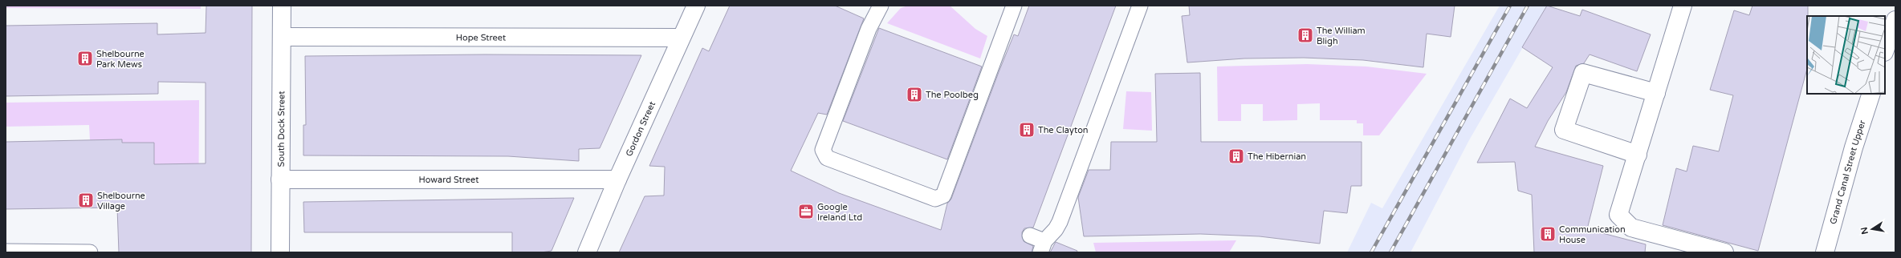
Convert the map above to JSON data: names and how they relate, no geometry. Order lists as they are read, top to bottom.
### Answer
{
  "streets": {
    "street": [
      "Hope Street",
      "Gordon Street",
      "South Dock Street",
      "Grand Canal Street Upper",
      "Howard Street"
    ]
  },
  "crossings": [
    ["Hope Street", "Gordon Street"],
    ["Hope Street", "South Dock Street"],
    ["Gordon Street", "Howard Street"],
    ["South Dock Street", "Howard Street"]
  ],
  "places": {
    "building": [
      "The William Bligh",
      "Shelbourne Park Mews",
      "The Poolbeg",
      "The Clayton",
      "The Hibernian",
      "Shelbourne Village",
      "Communication House"
    ],
    "office": ["Google Ireland Ltd"]
  },
  "north": "left"
}
